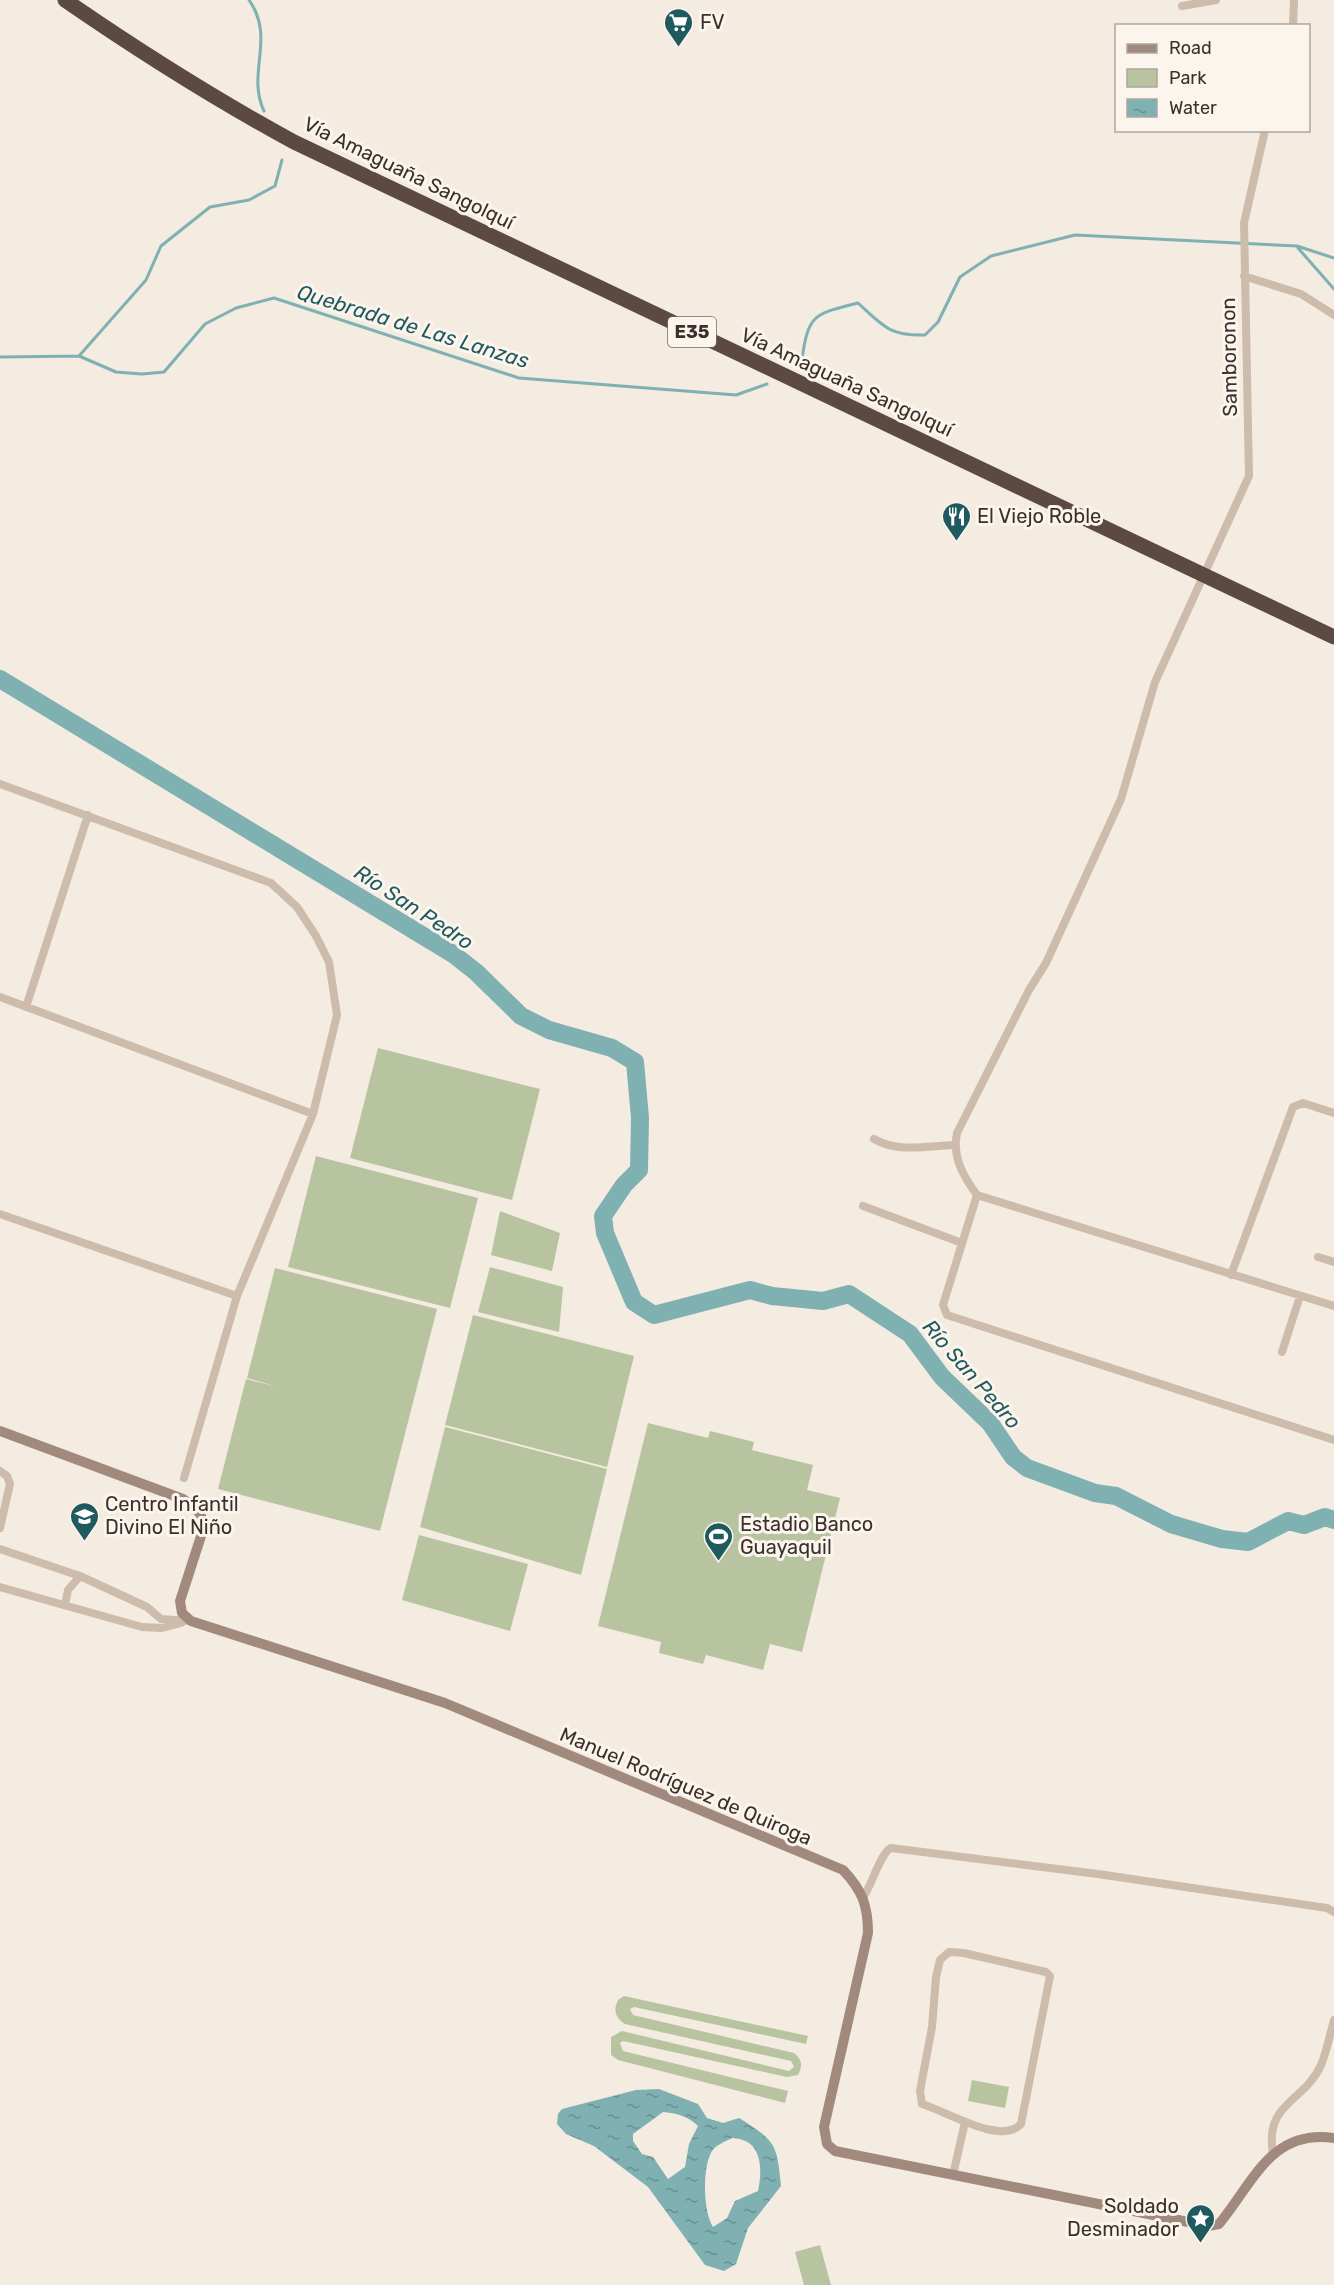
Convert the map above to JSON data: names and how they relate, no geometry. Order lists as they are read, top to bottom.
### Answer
{
  "streets": {
    "highway": ["Vía Amaguaña Sangolquí", "E35"],
    "street": ["Samboronon", "Manuel Rodríguez de Quiroga"]
  },
  "crossings": [
    ["Vía Amaguaña Sangolquí", "Samboronon"]
  ],
  "water": ["Quebrada de Las Lanzas", "Río San Pedro"],
  "places": {
    "supermarket": ["FV"],
    "restaurant": ["El Viejo Roble"],
    "school or university": ["Centro Infantil Divino El Niño"],
    "sports": ["Estadio Banco Guayaquil"],
    "place": ["Soldado Desminador"]
  },
  "legend": ["Road", "Park", "Water"]
}
